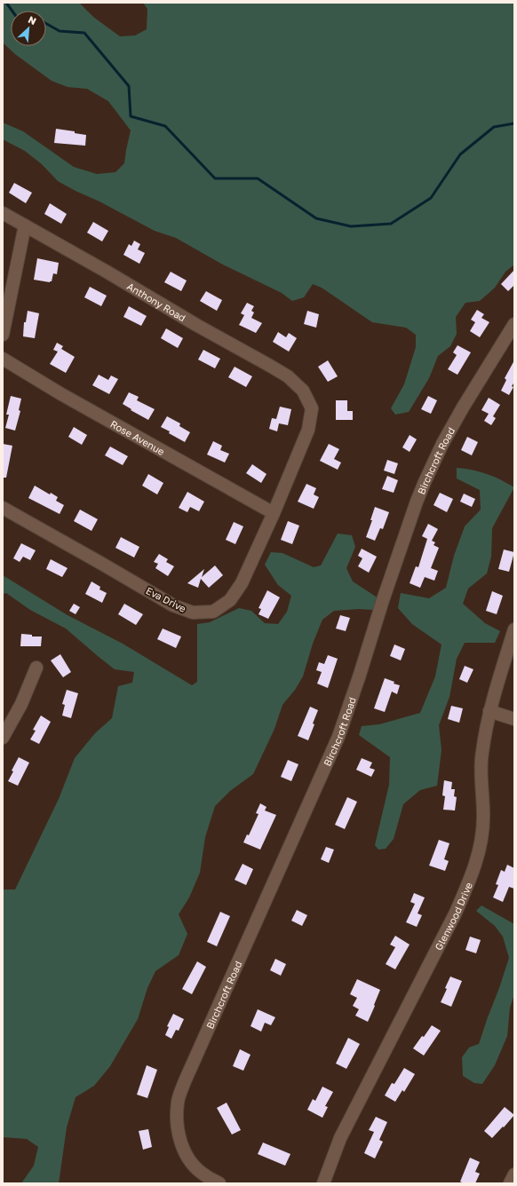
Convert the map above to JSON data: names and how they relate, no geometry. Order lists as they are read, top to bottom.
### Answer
{
  "streets": {
    "street": [
      "Anthony Road",
      "Rose Avenue",
      "Birchcroft Road",
      "Eva Drive",
      "Glenwood Drive"
    ]
  },
  "crossings": [
    ["Anthony Road", "Eva Drive"],
    ["Rose Avenue", "Eva Drive"]
  ],
  "north": "top right"
}
